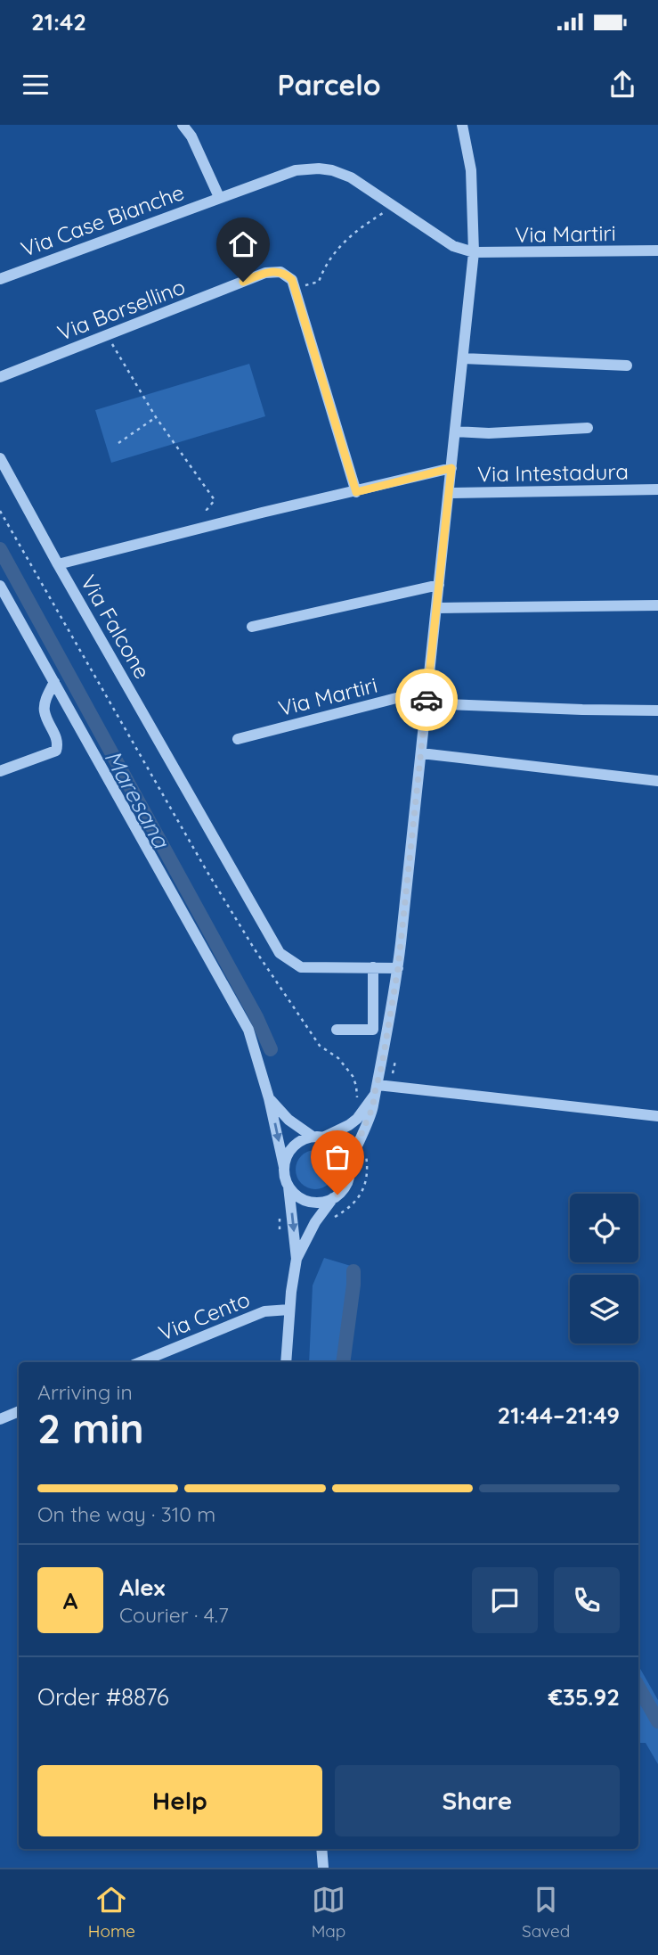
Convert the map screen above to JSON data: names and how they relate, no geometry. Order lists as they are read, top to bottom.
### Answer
{
  "streets": {
    "street": [
      "Via Case Bianche",
      "Via Martiri",
      "Via Borsellino",
      "Via Intestadura",
      "Via Falcone",
      "Via Cento"
    ]
  },
  "crossings": [
    ["Via Case Bianche", "Via Martiri"]
  ],
  "water": ["Maresana"],
  "page": {
    "status": "21:42",
    "header": "Parcelo",
    "heading": ["2 min", "Arriving in", "21:44–21:49"],
    "panel": [
      "Alex",
      "Courier · 4.7",
      "Order #8876",
      "€35.92"
    ],
    "bar": "On the way · 310 m",
    "round": "A",
    "buttons": ["Help", "Share"],
    "tabs": ["Home", "Map", "Saved"]
  }
}
